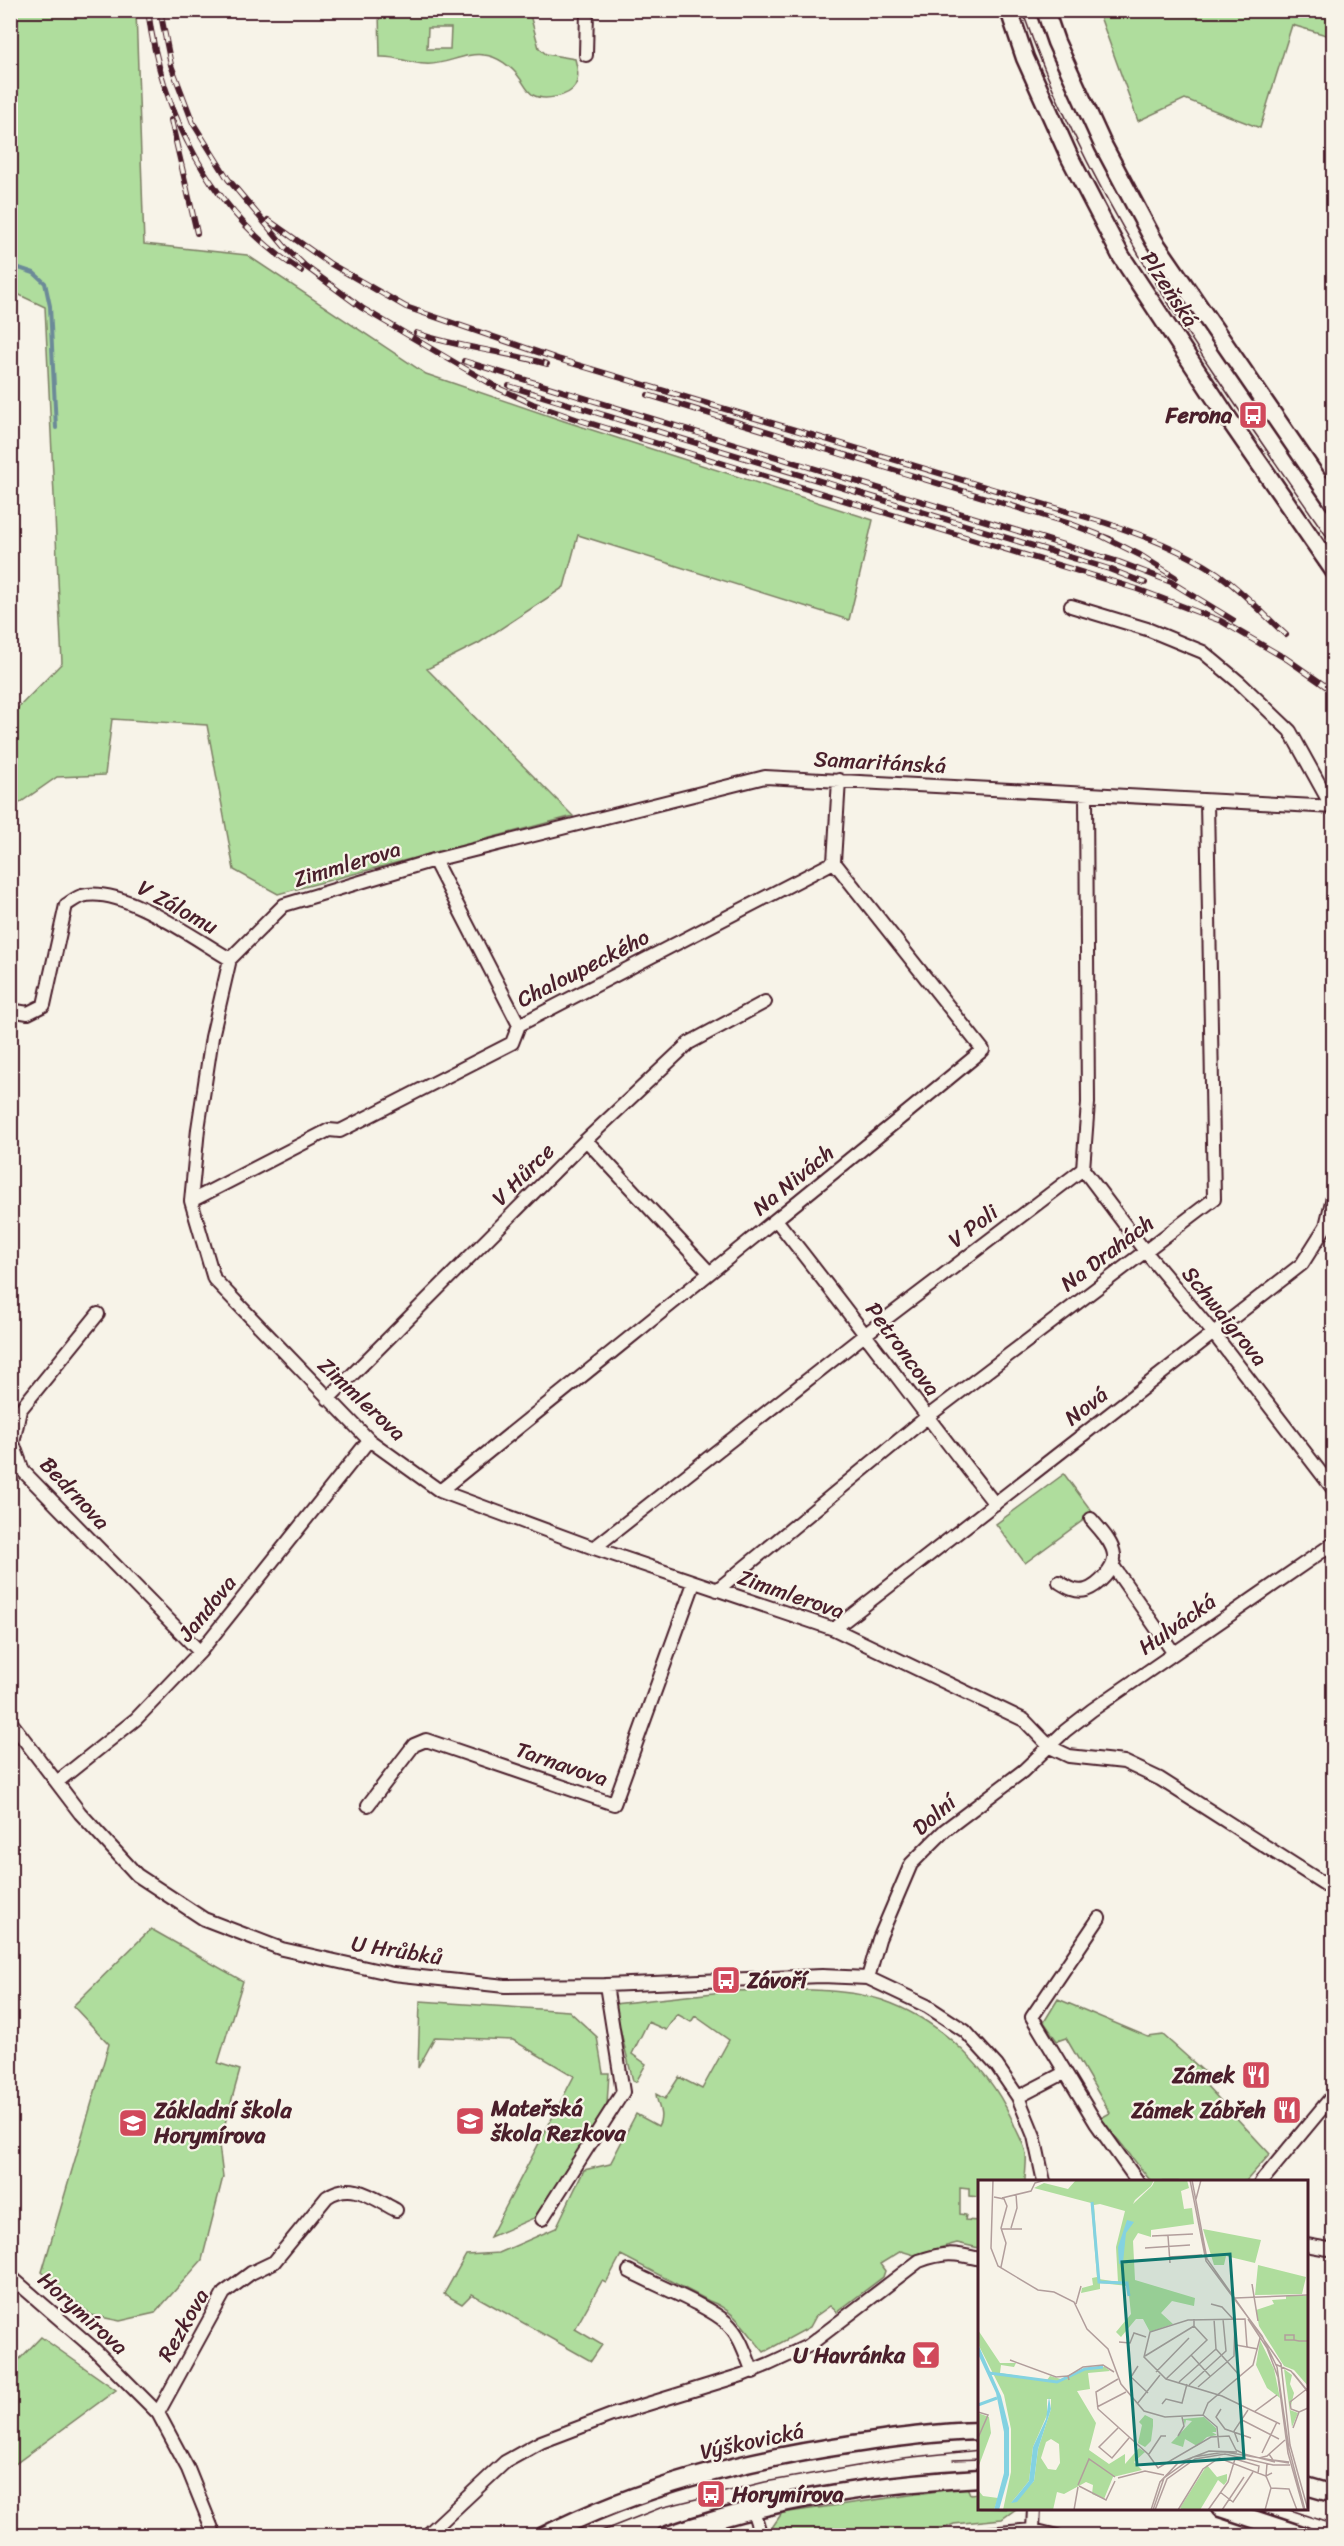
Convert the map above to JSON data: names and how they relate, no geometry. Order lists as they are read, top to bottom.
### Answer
{
  "streets": {
    "main road": ["Plzeňská", "Výškovická"],
    "street": [
      "Samaritánská",
      "Zimmlerova",
      "V Zálomu",
      "Chaloupeckého",
      "V Hůrce",
      "Na Nivách",
      "V Poli",
      "Na Drahách",
      "Schwaigrova",
      "Petroncova",
      "Nová",
      "Bedrnova",
      "Jandova",
      "Hulvácká",
      "Tarnavova",
      "Dolní",
      "U Hrůbků",
      "Horymírova",
      "Rezkova"
    ]
  },
  "crossings": [
    ["Samaritánská", "Zimmlerova"],
    ["Samaritánská", "Na Drahách"],
    ["Zimmlerova", "V Zálomu"],
    ["Zimmlerova", "Chaloupeckého"],
    ["Zimmlerova", "V Hůrce"],
    ["Zimmlerova", "Na Nivách"],
    ["Zimmlerova", "V Poli"],
    ["Zimmlerova", "Na Drahách"],
    ["Zimmlerova", "Nová"],
    ["Zimmlerova", "Jandova"],
    ["Zimmlerova", "Hulvácká"],
    ["Zimmlerova", "Tarnavova"],
    ["Zimmlerova", "Dolní"],
    ["Chaloupeckého", "Na Nivách"],
    ["Na Nivách", "Petroncova"],
    ["V Poli", "Schwaigrova"],
    ["V Poli", "Petroncova"],
    ["Na Drahách", "Schwaigrova"],
    ["Na Drahách", "Petroncova"],
    ["Schwaigrova", "Nová"],
    ["Petroncova", "Nová"],
    ["Bedrnova", "Jandova"],
    ["Jandova", "U Hrůbků"],
    ["Hulvácká", "Dolní"],
    ["Dolní", "U Hrůbků"],
    ["Horymírova", "Rezkova"]
  ],
  "places": {
    "bus stop": ["Ferona", "Závoří", "Horymírova"],
    "restaurant": ["Zámek", "Zámek Zábřeh"],
    "school or university": ["Mateřská škola Rezkova", "Základní škola Horymírova"],
    "bar": ["U Havránka"]
  }
}
